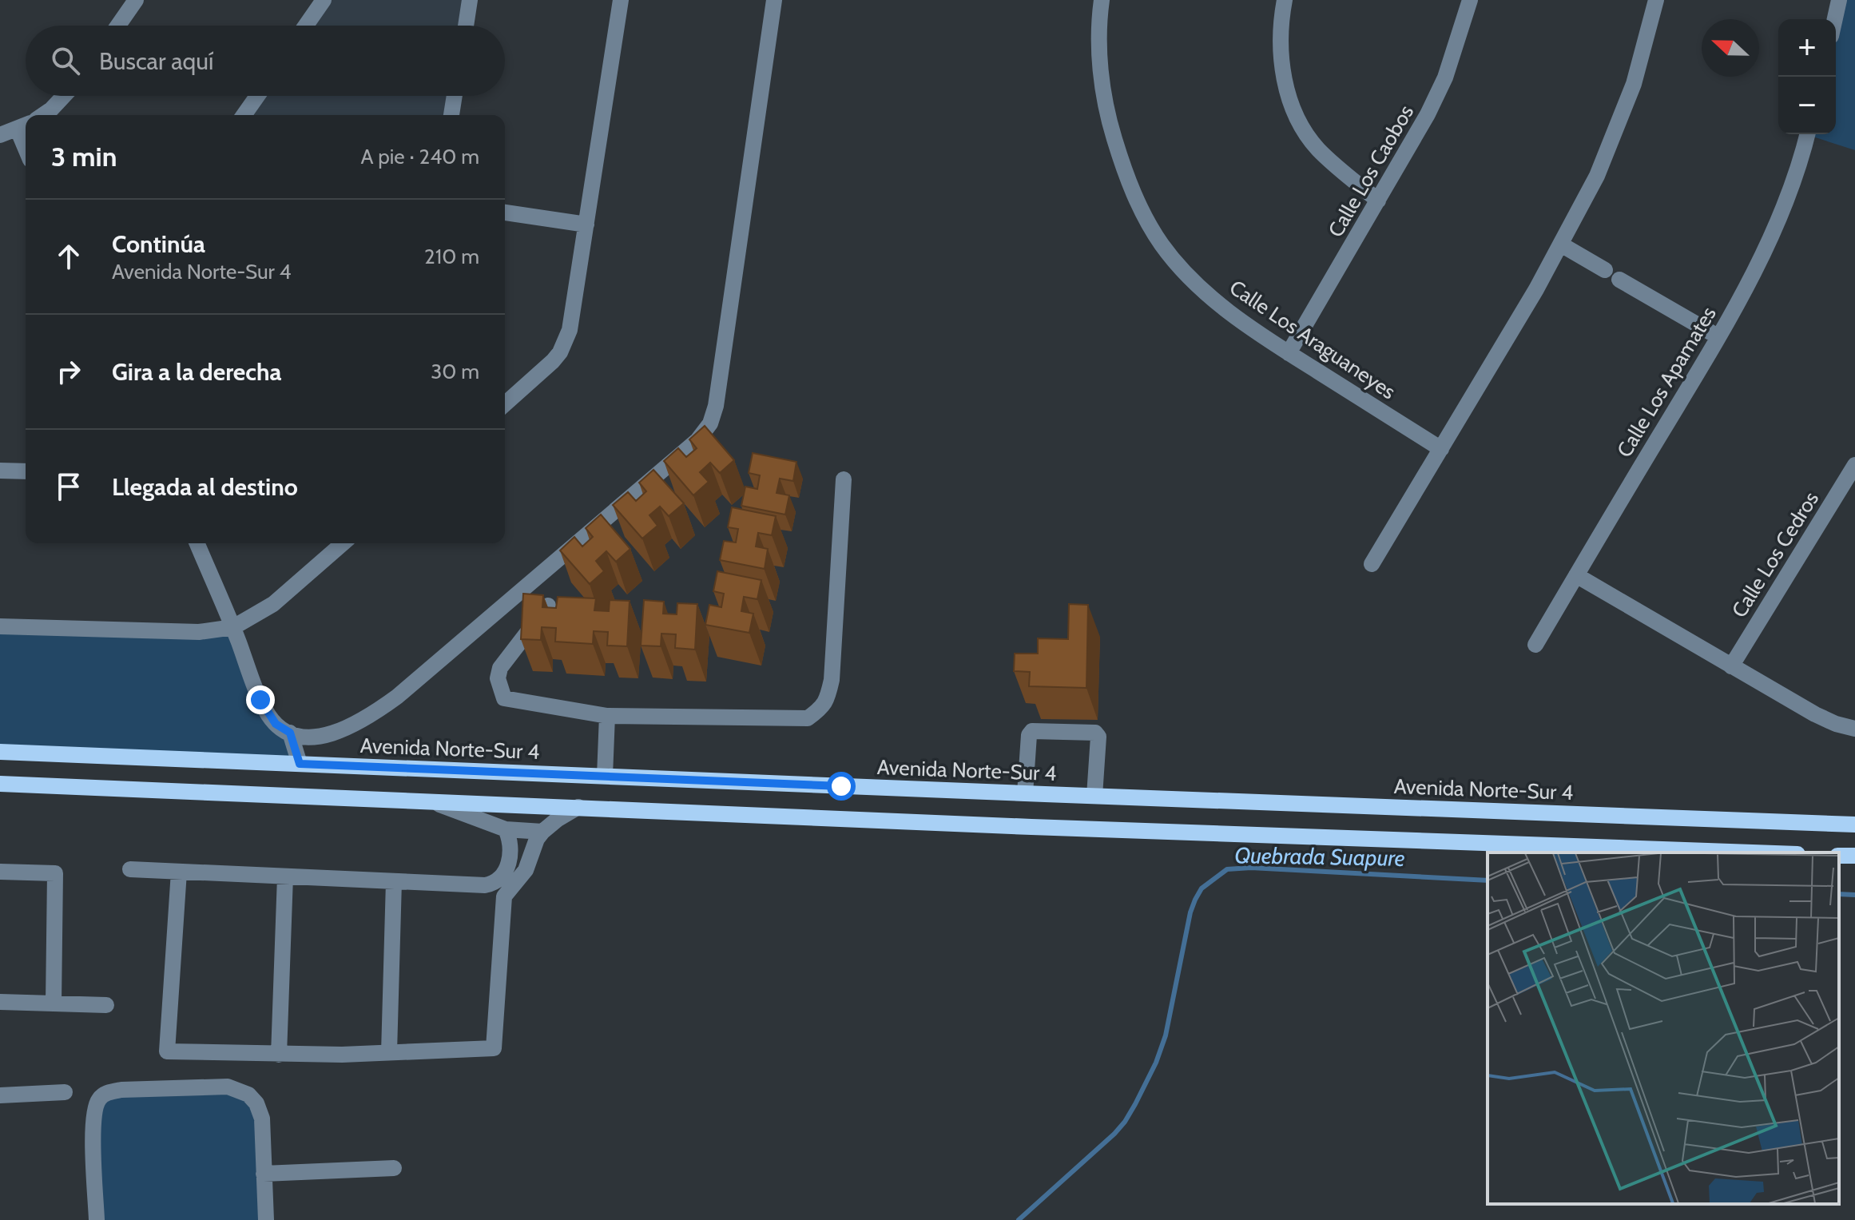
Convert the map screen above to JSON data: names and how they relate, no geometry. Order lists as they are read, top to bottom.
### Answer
{
  "streets": {
    "main road": ["Avenida Norte-Sur 4"],
    "street": [
      "Calle Los Caobos",
      "Calle Los Araguaneyes",
      "Calle Los Apamates",
      "Calle Los Cedros"
    ]
  },
  "crossings": [
    ["Calle Los Caobos", "Calle Los Araguaneyes"]
  ],
  "water": ["Quebrada Suapure"],
  "north": "left",
  "page": {
    "map_buttons": ["+", "−"],
    "search": "Buscar aquí",
    "heading": ["3 min", "A pie · 240 m"],
    "list": [
      ["Continúa", "Avenida Norte-Sur 4", "210 m"],
      ["Gira a la derecha", "30 m"],
      "Llegada al destino"
    ]
  }
}
